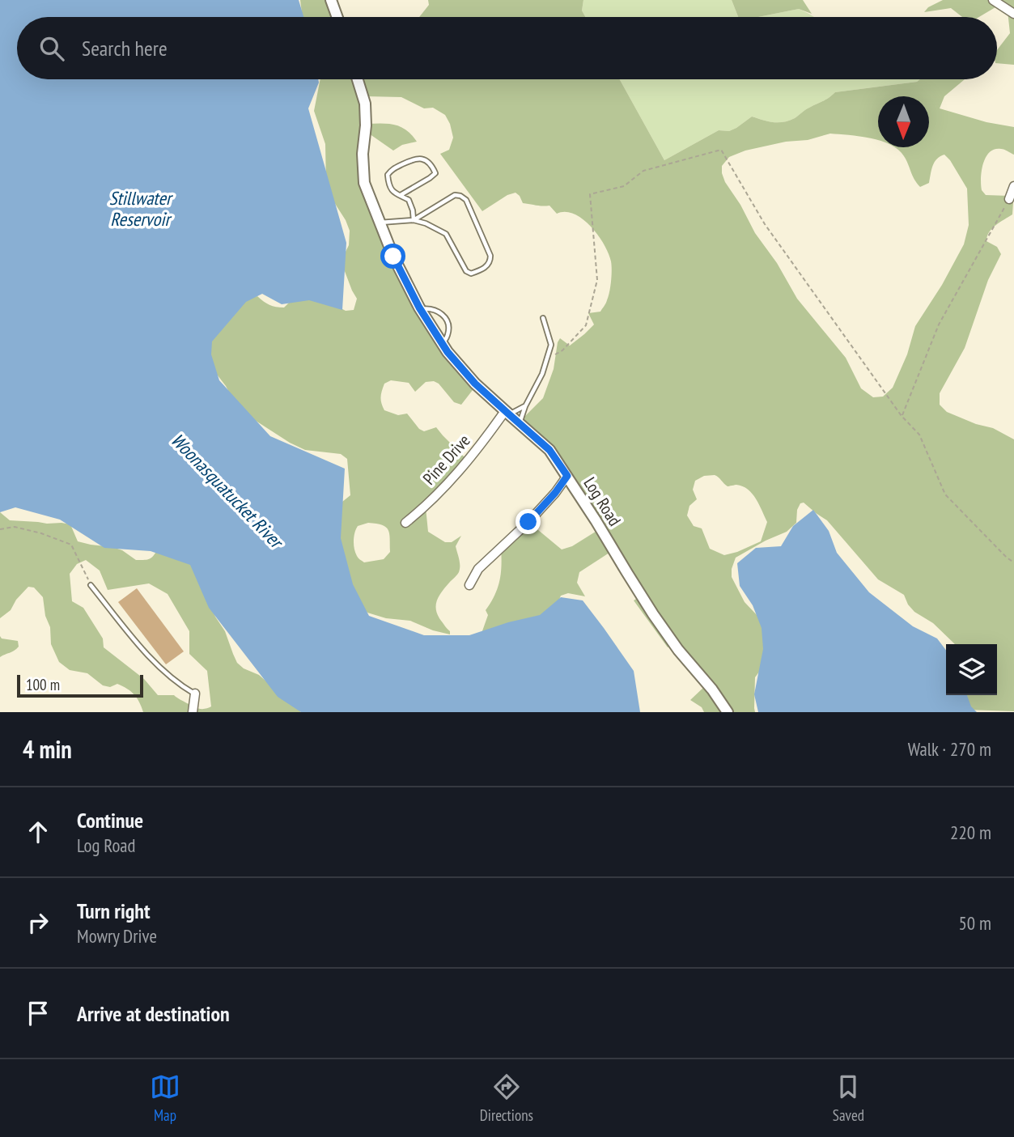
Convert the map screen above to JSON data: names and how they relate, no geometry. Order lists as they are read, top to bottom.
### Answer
{
  "streets": {
    "street": ["Pine Drive", "Log Road"]
  },
  "crossings": [
    ["Pine Drive", "Log Road"]
  ],
  "water": ["Stillwater Reservoir", "Woonasquatucket River"],
  "scale_bar": "100 m",
  "north": "bottom",
  "page": {
    "search": "Search here",
    "scale": "100 m",
    "heading": ["4 min", "Walk · 270 m"],
    "list": [
      ["Continue", "Log Road", "220 m"],
      ["Turn right", "Mowry Drive", "50 m"],
      "Arrive at destination"
    ],
    "nav": ["Map", "Directions", "Saved"]
  }
}
